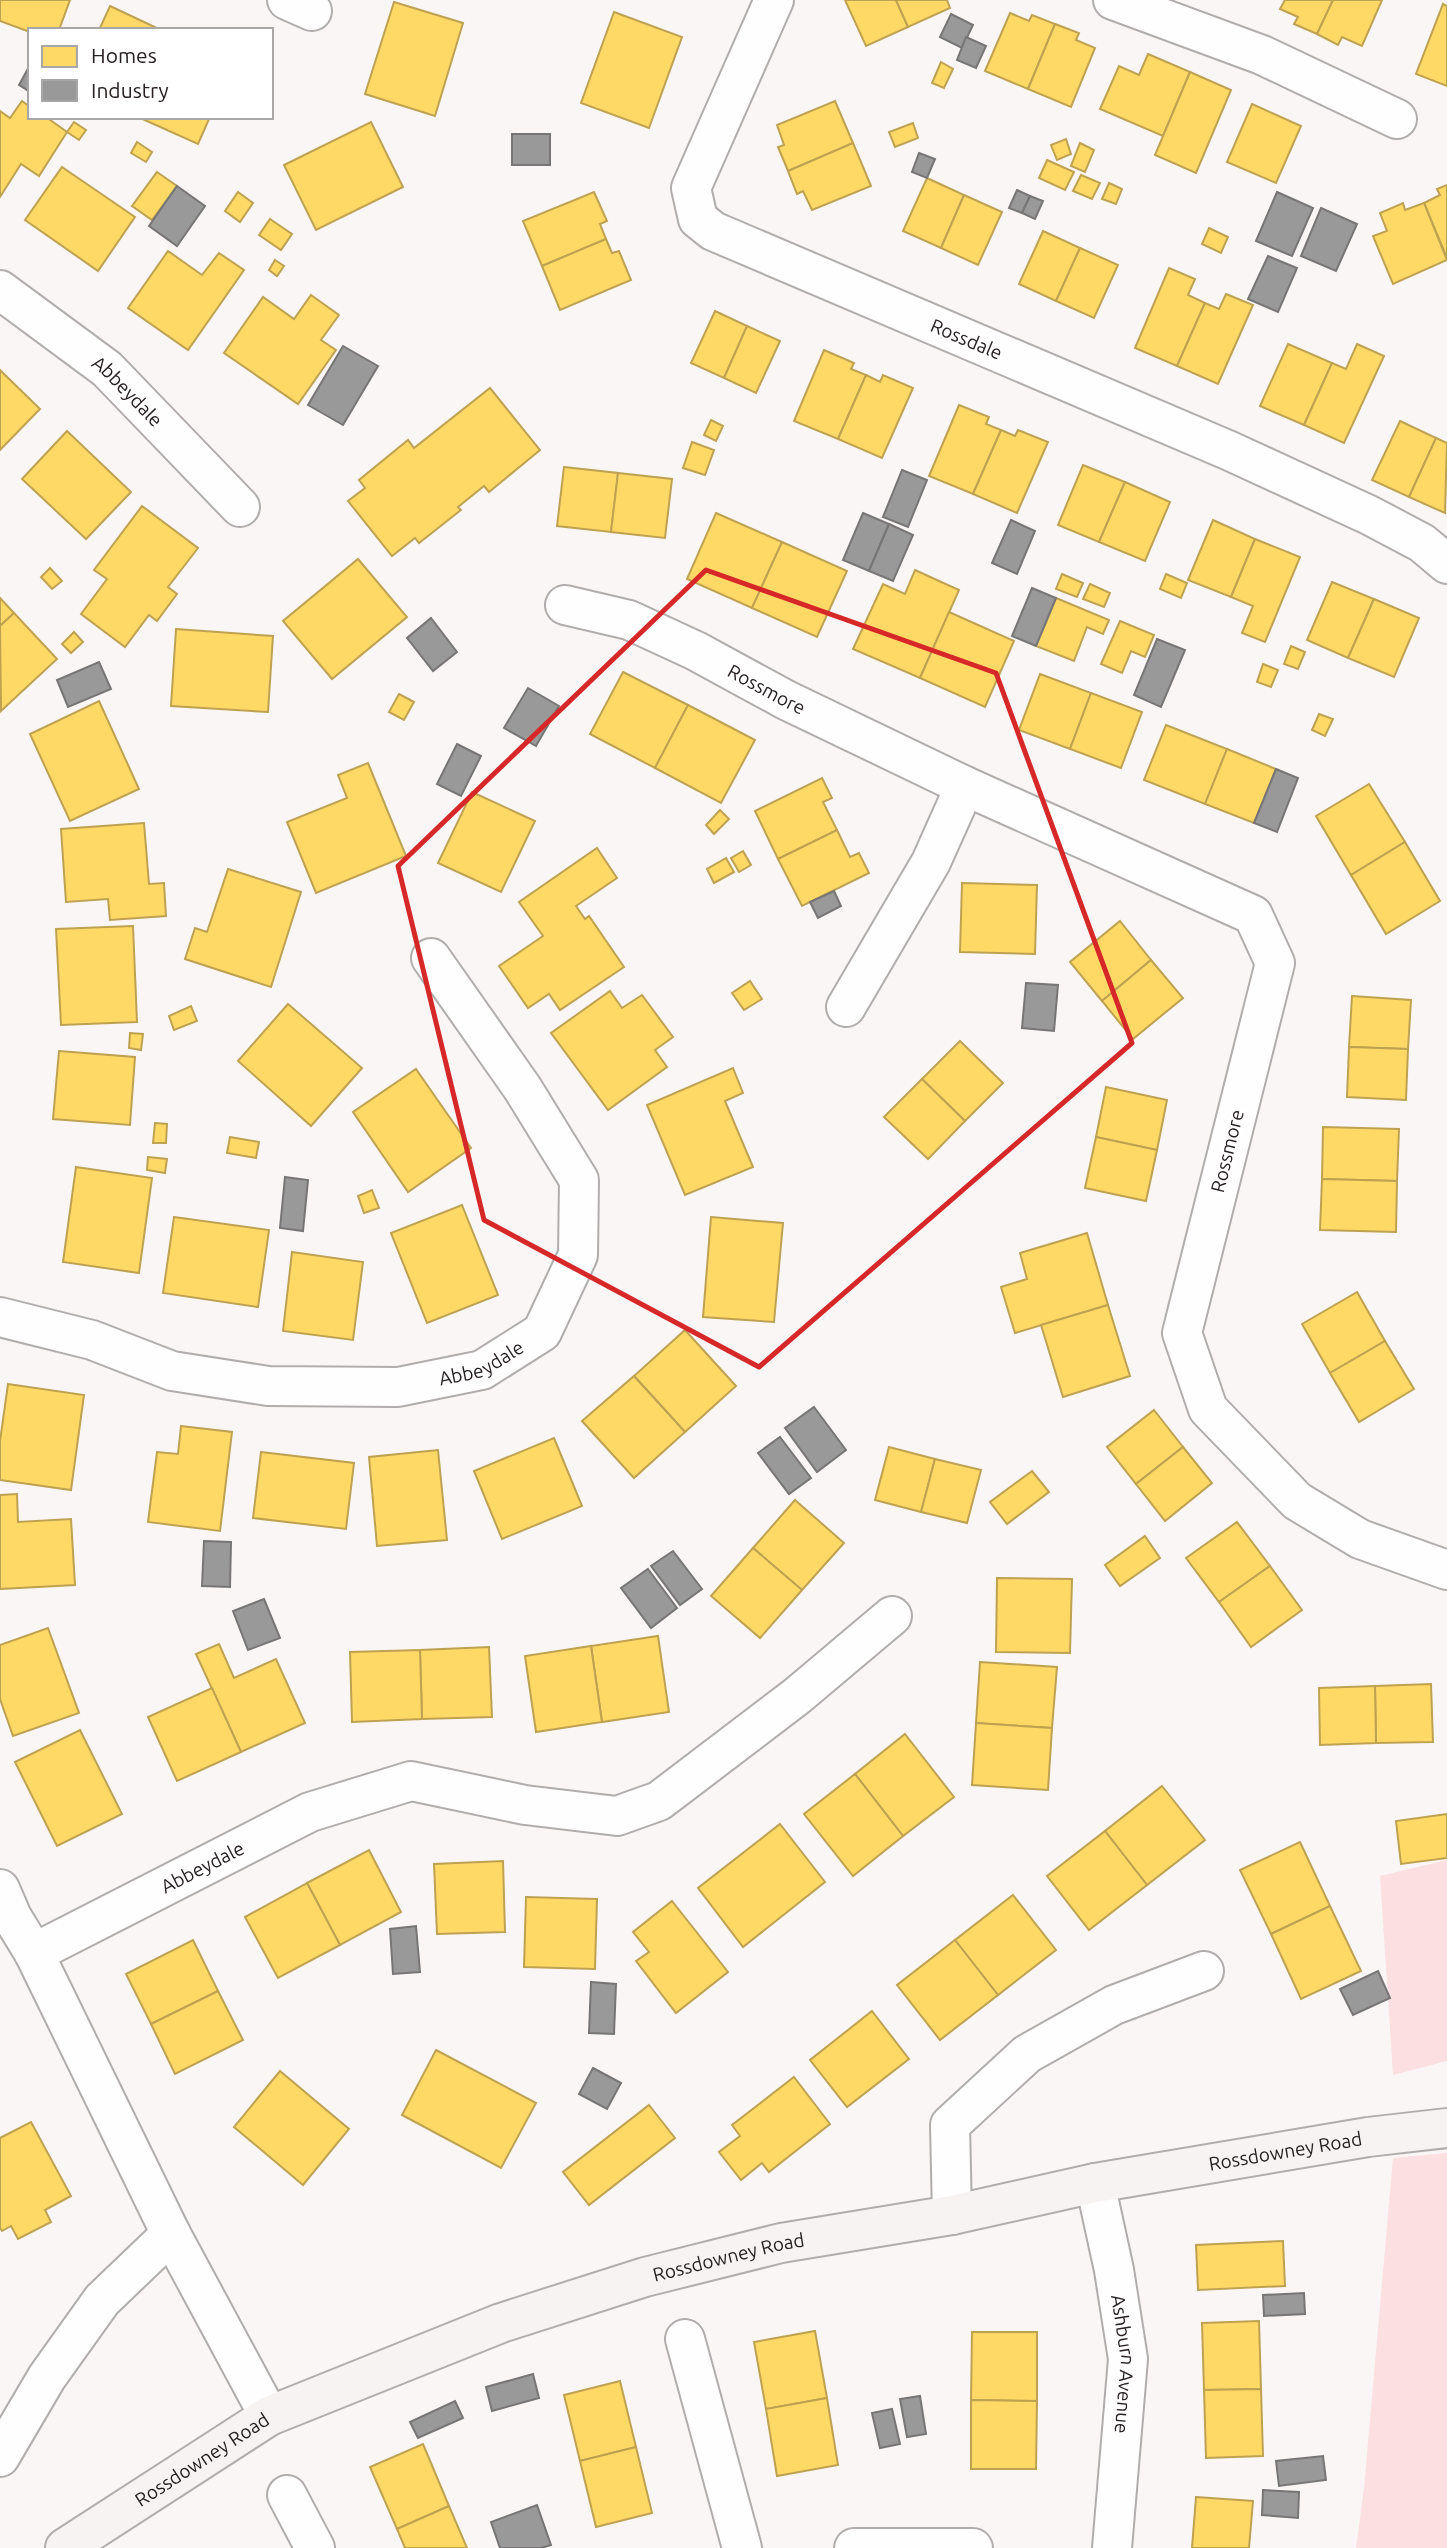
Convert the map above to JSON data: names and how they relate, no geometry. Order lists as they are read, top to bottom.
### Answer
{
  "streets": {
    "main road": ["Rossdowney Road"],
    "street": [
      "Rossdale",
      "Abbeydale",
      "Rossmore",
      "Ashburn Avenue"
    ]
  },
  "crossings": [
    ["Rossdowney Road", "Ashburn Avenue"]
  ],
  "legend": ["Homes", "Industry"]
}
